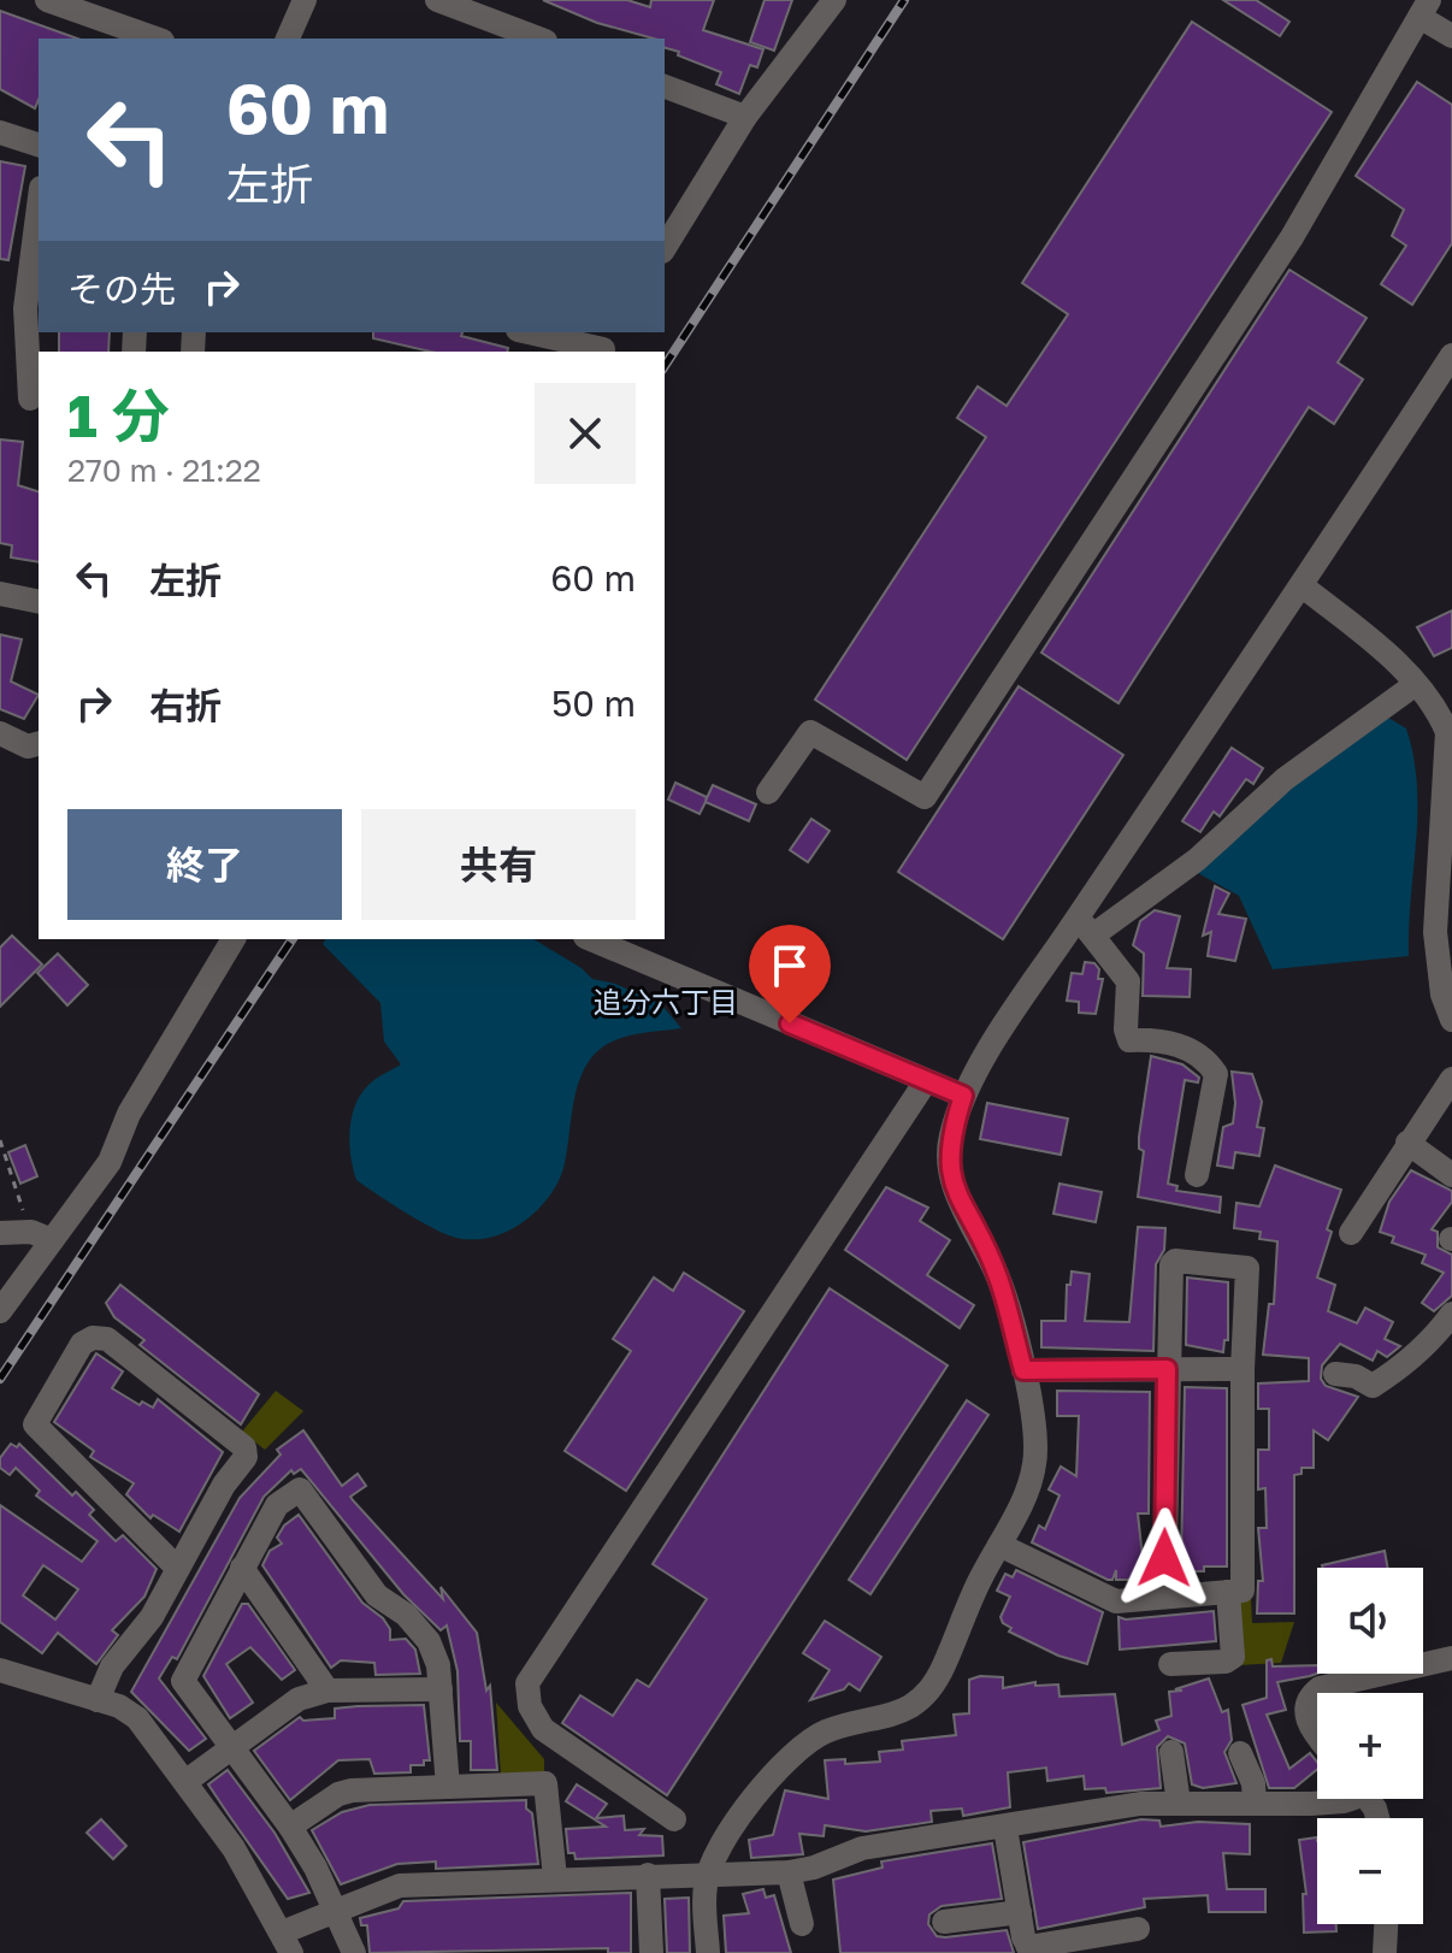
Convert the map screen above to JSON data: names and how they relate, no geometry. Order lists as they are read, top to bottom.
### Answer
{
  "districts": ["追分六丁目"],
  "page": {
    "turn": ["60 m", "左折"],
    "then": "その先",
    "heading": ["1 分", "270 m · 21:22"],
    "list": [
      {
        "name": "左折",
        "value": "60 m"
      },
      {
        "name": "右折",
        "value": "50 m"
      }
    ],
    "buttons": ["終了", "共有"],
    "map_buttons": ["+", "−"]
  }
}
